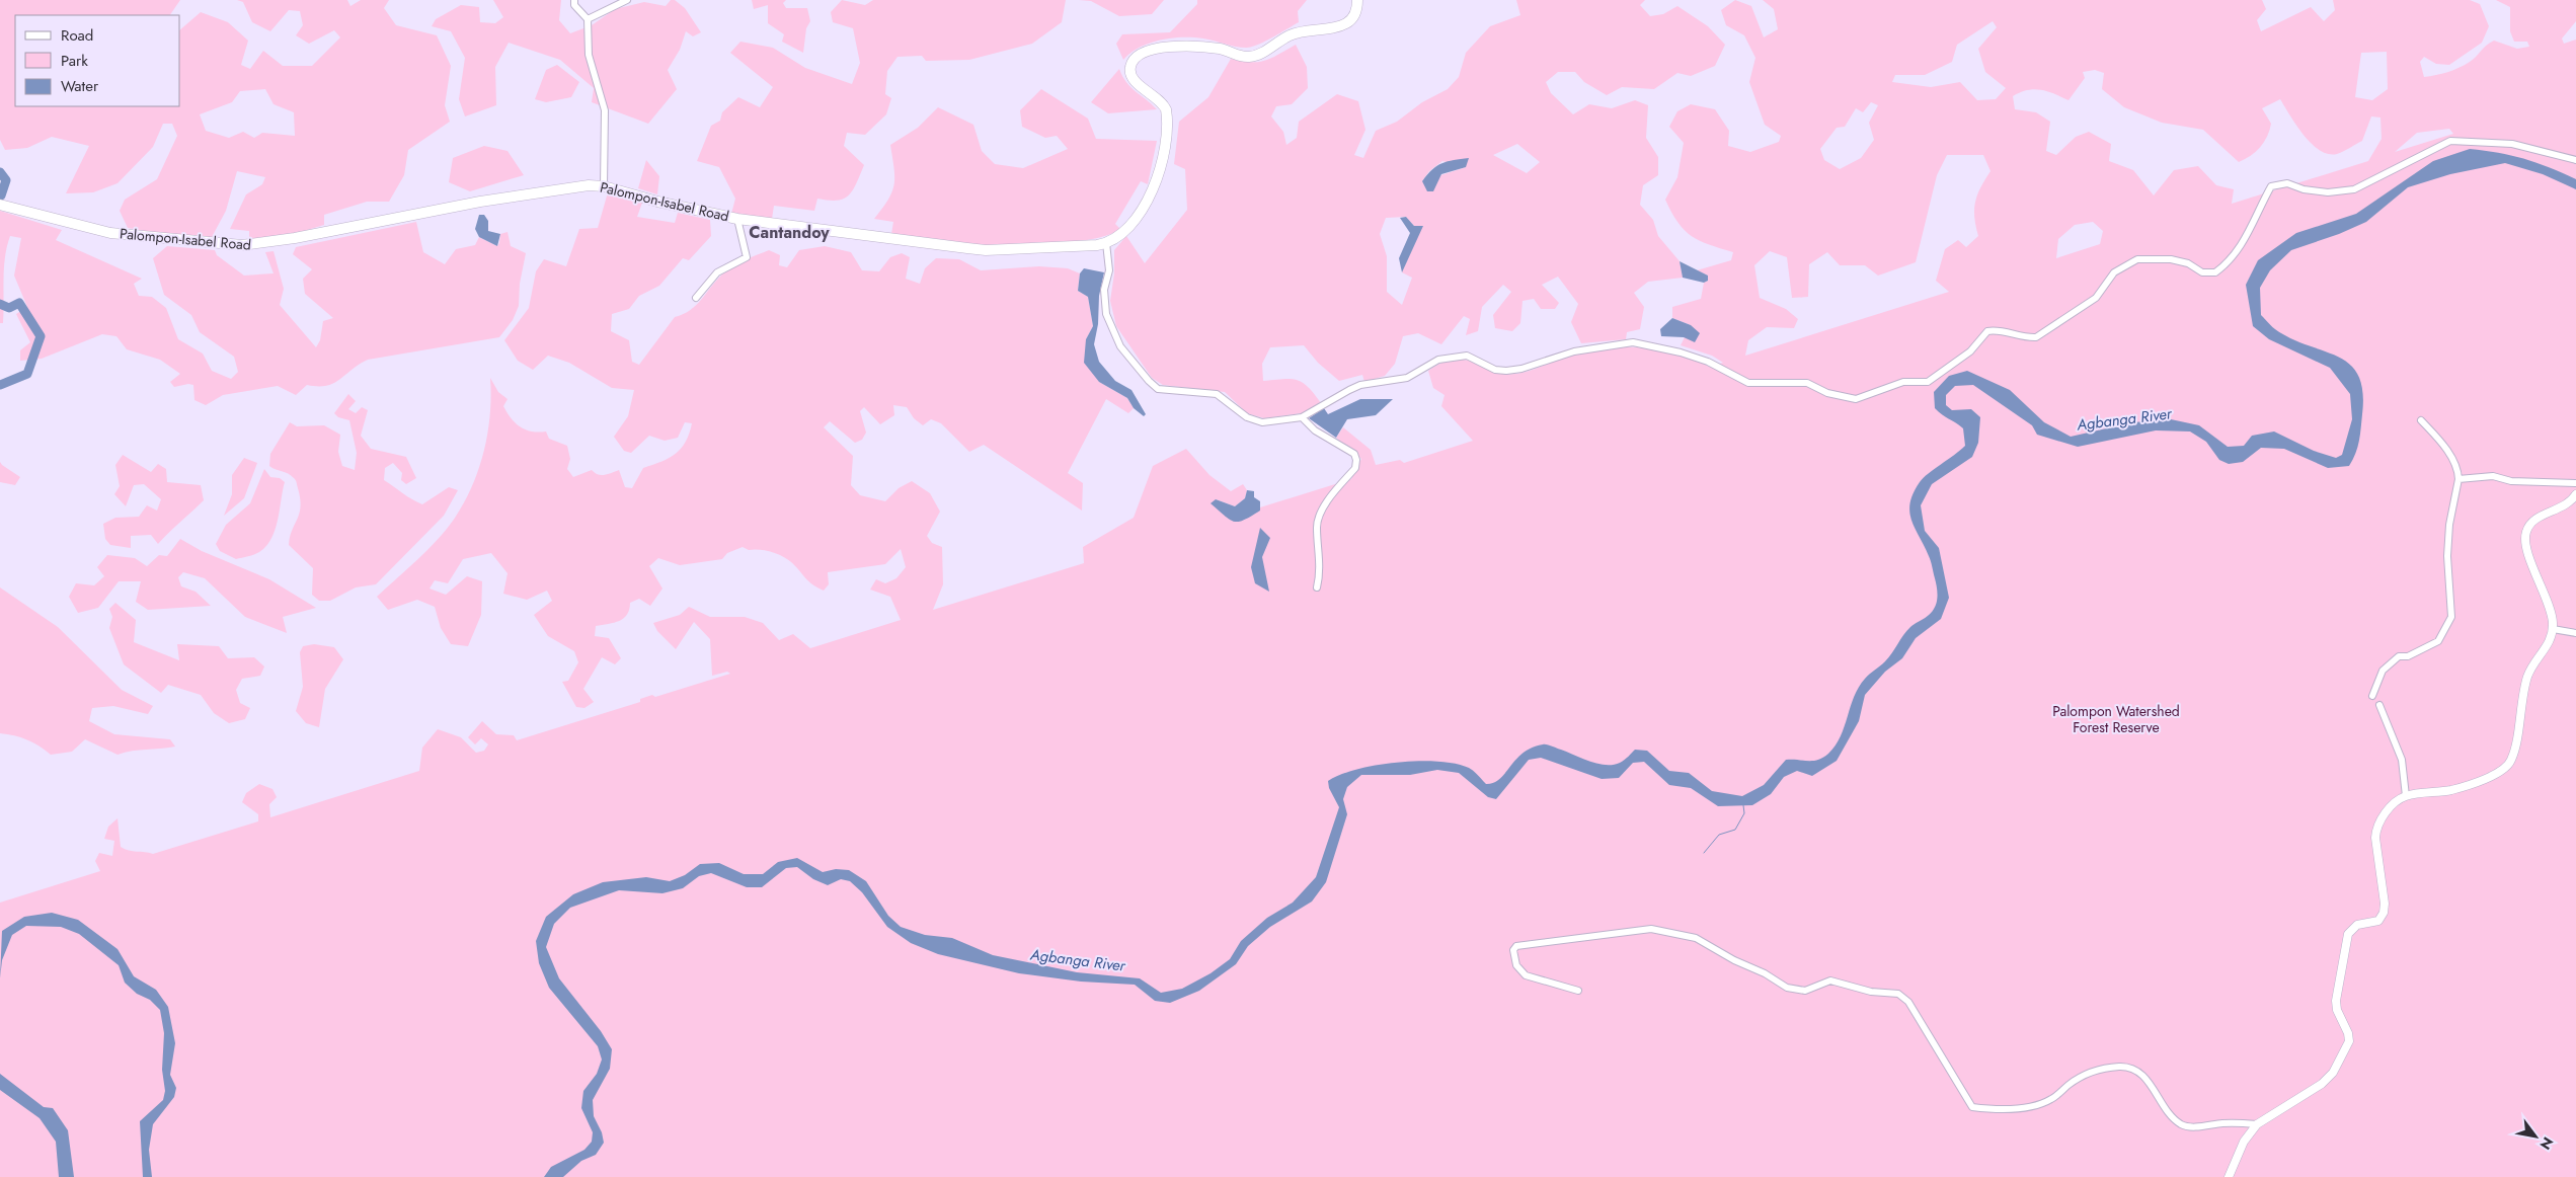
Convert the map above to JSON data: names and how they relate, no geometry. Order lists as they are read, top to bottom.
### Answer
{
  "streets": {
    "highway": ["Palompon-Isabel Road"]
  },
  "districts": ["Cantandoy"],
  "water": ["Agbanga River"],
  "parks": ["Palompon Watershed Forest Reserve"],
  "legend": ["Road", "Park", "Water"],
  "north": "bottom right"
}
